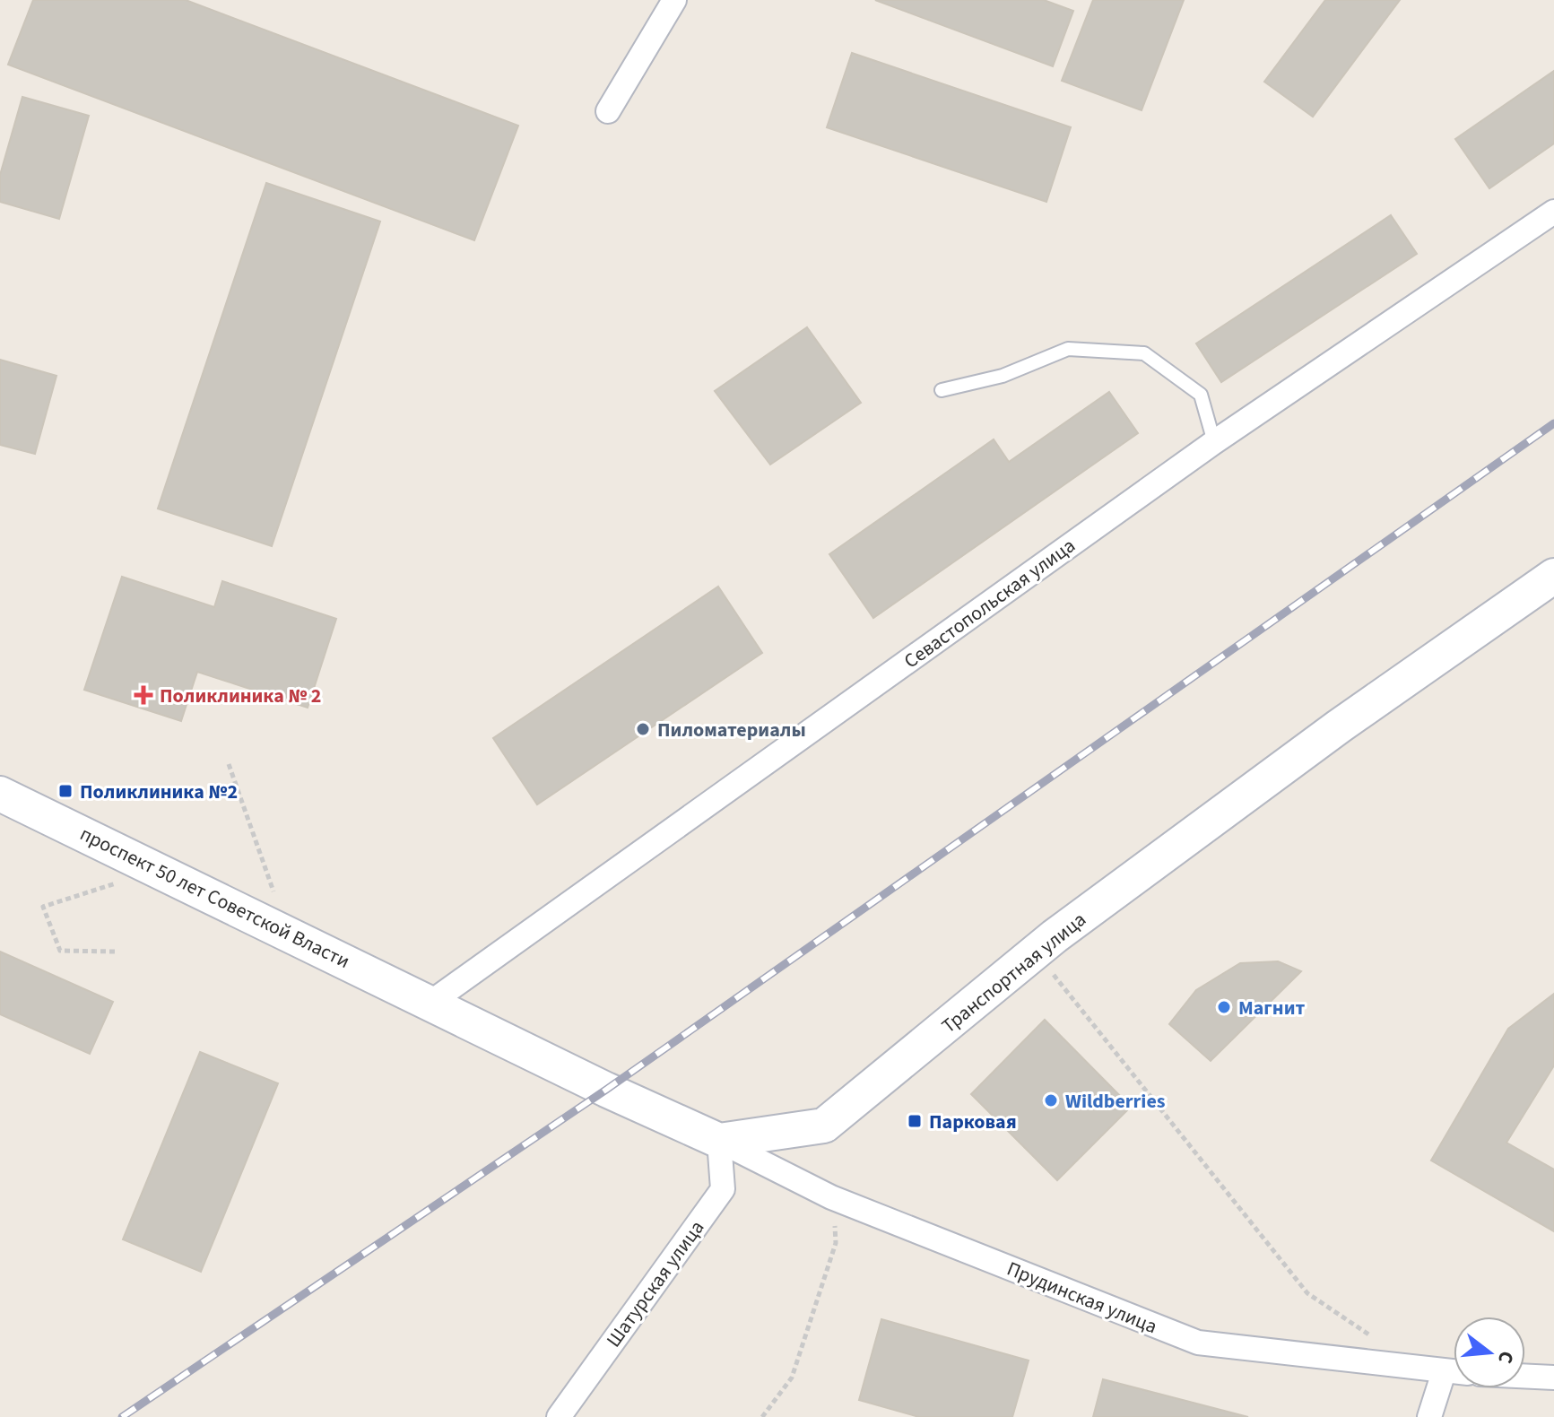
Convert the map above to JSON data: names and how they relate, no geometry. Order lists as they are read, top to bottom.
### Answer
{
  "streets": {
    "street": [
      "Севастопольская улица",
      "проспект 50 лет Советской Власти",
      "Транспортная улица",
      "Шатурская улица",
      "Прудинская улица"
    ]
  },
  "crossings": [
    ["Севастопольская улица", "проспект 50 лет Советской Власти"],
    ["Транспортная улица", "Шатурская улица"],
    ["Транспортная улица", "Прудинская улица"],
    ["Шатурская улица", "Прудинская улица"]
  ],
  "places": {
    "health": ["Поликлиника № 2"],
    "other": ["Пиломатериалы", "Магнит", "Wildberries"],
    "transit": ["Поликлиника №2", "Парковая"]
  },
  "north": "right"
}
